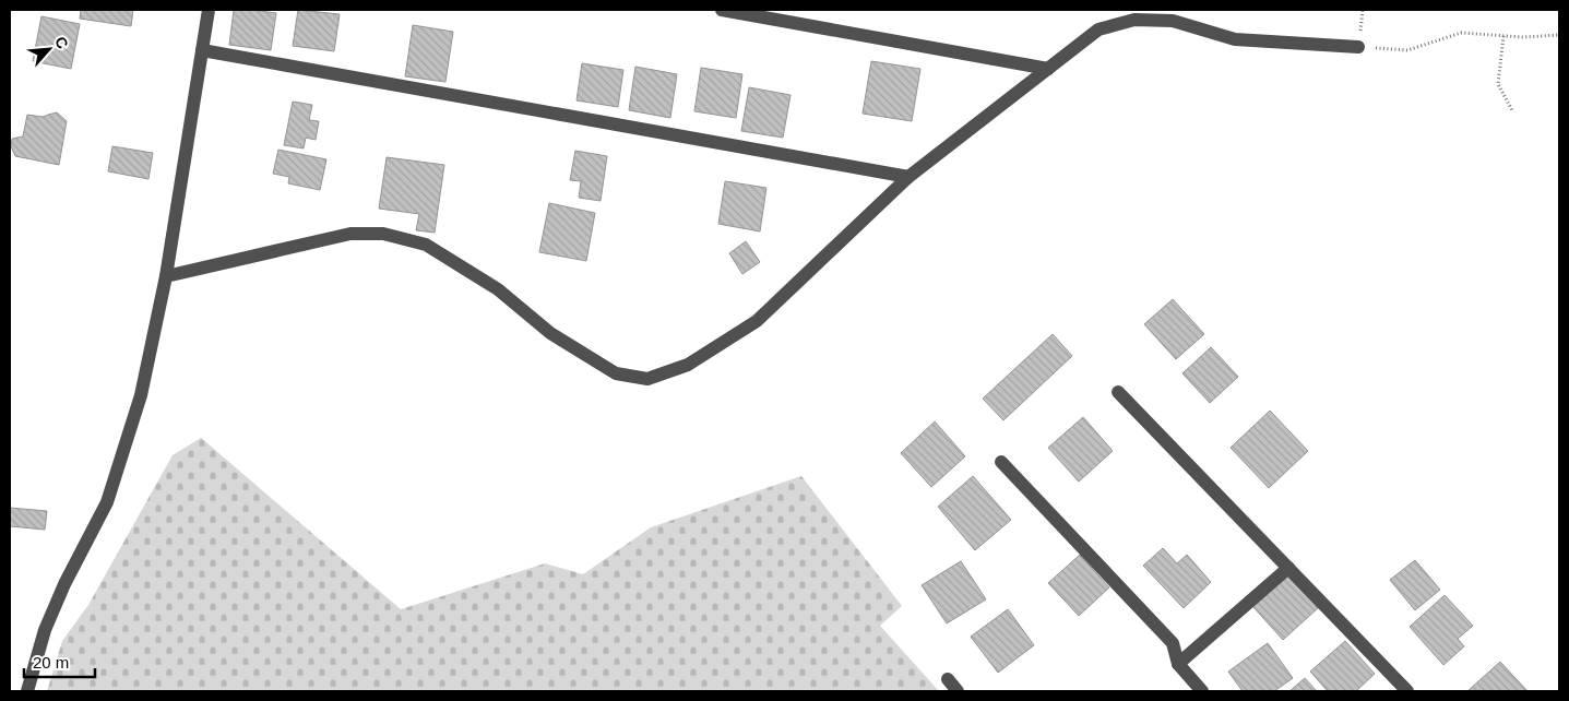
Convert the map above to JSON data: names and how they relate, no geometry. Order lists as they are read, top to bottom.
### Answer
{
  "scale_bar": "20 m",
  "north": "top right"
}
